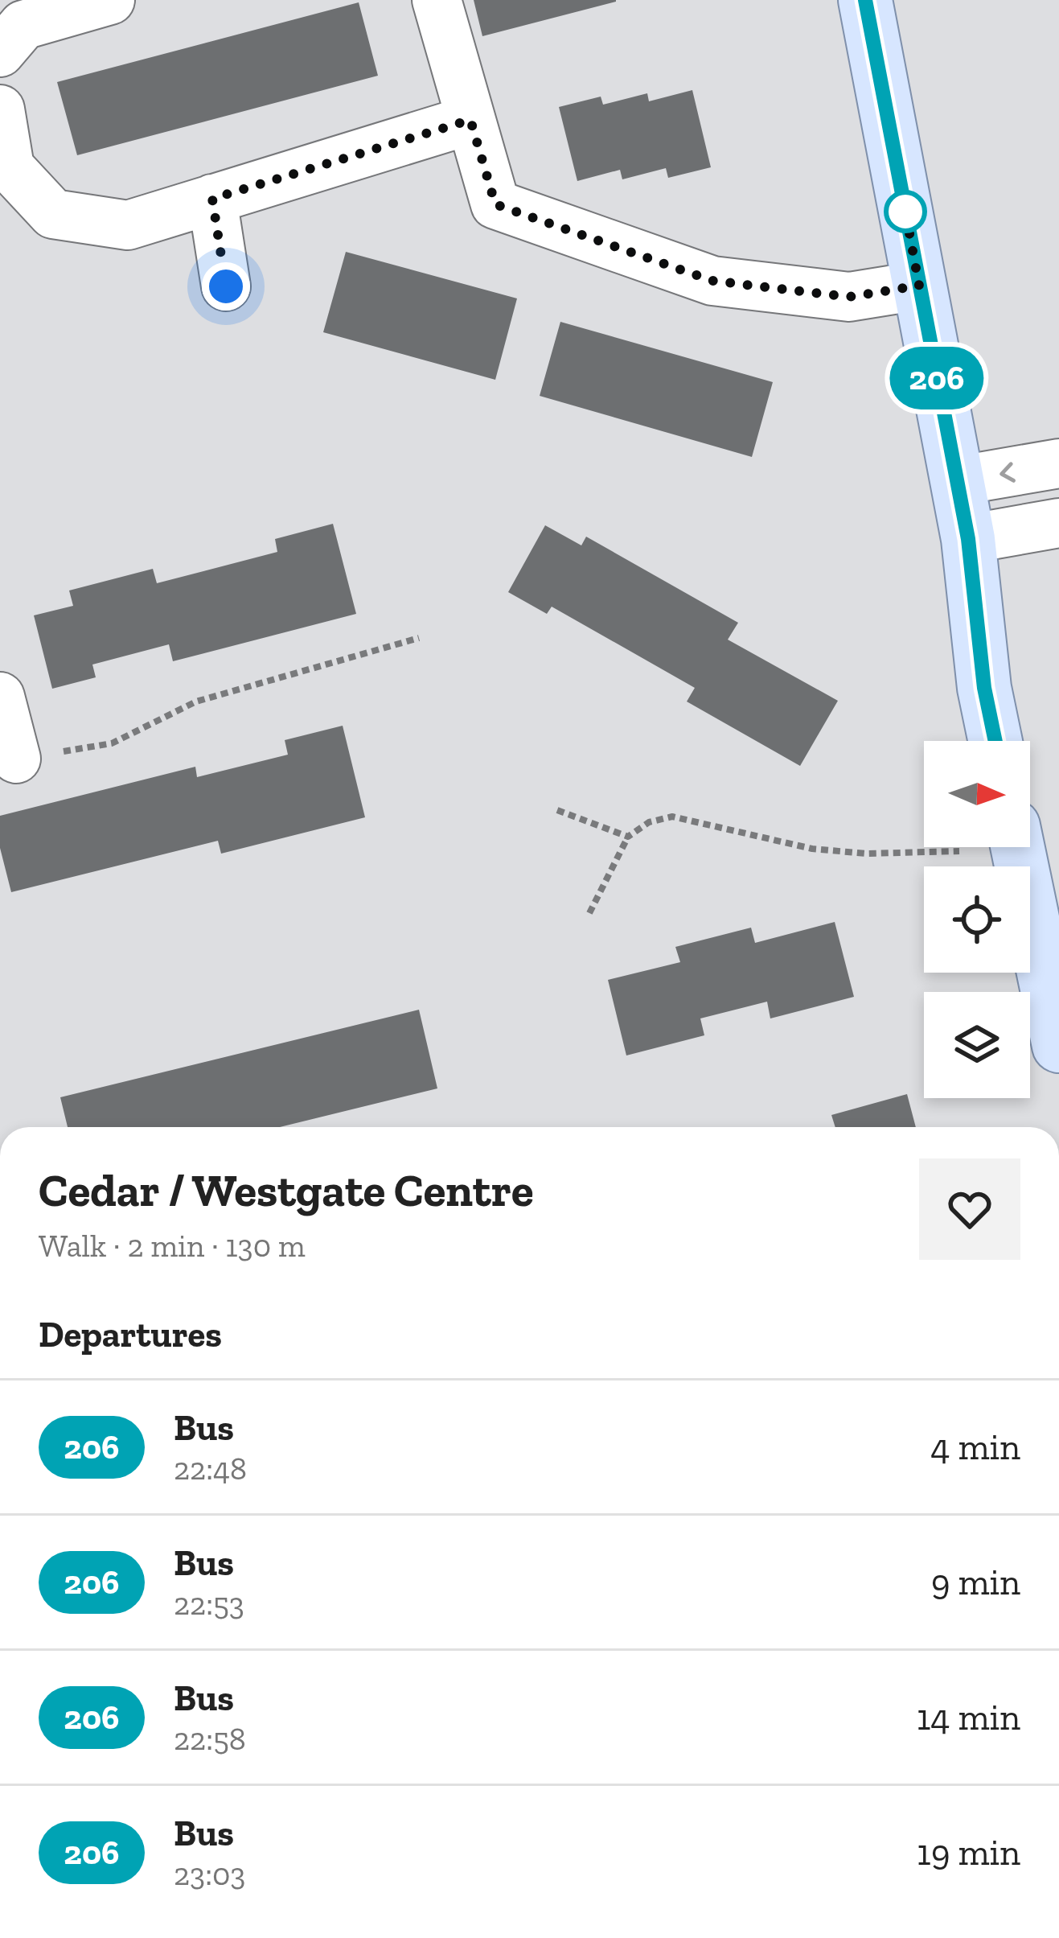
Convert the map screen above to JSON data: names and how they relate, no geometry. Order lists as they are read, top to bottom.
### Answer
{
  "lines": ["bus line 206"],
  "north": "right",
  "page": {
    "on_map": "206",
    "heading": [
      ["Cedar / Westgate Centre", "Walk · 2 min · 130 m"],
      "Departures"
    ],
    "list": [
      {
        "mark": "206",
        "name": "Bus",
        "note": "22:48",
        "value": "4 min"
      },
      {
        "mark": "206",
        "name": "Bus",
        "note": "22:53",
        "value": "9 min"
      },
      {
        "mark": "206",
        "name": "Bus",
        "note": "22:58",
        "value": "14 min"
      },
      {
        "mark": "206",
        "name": "Bus",
        "note": "23:03",
        "value": "19 min"
      }
    ]
  }
}
